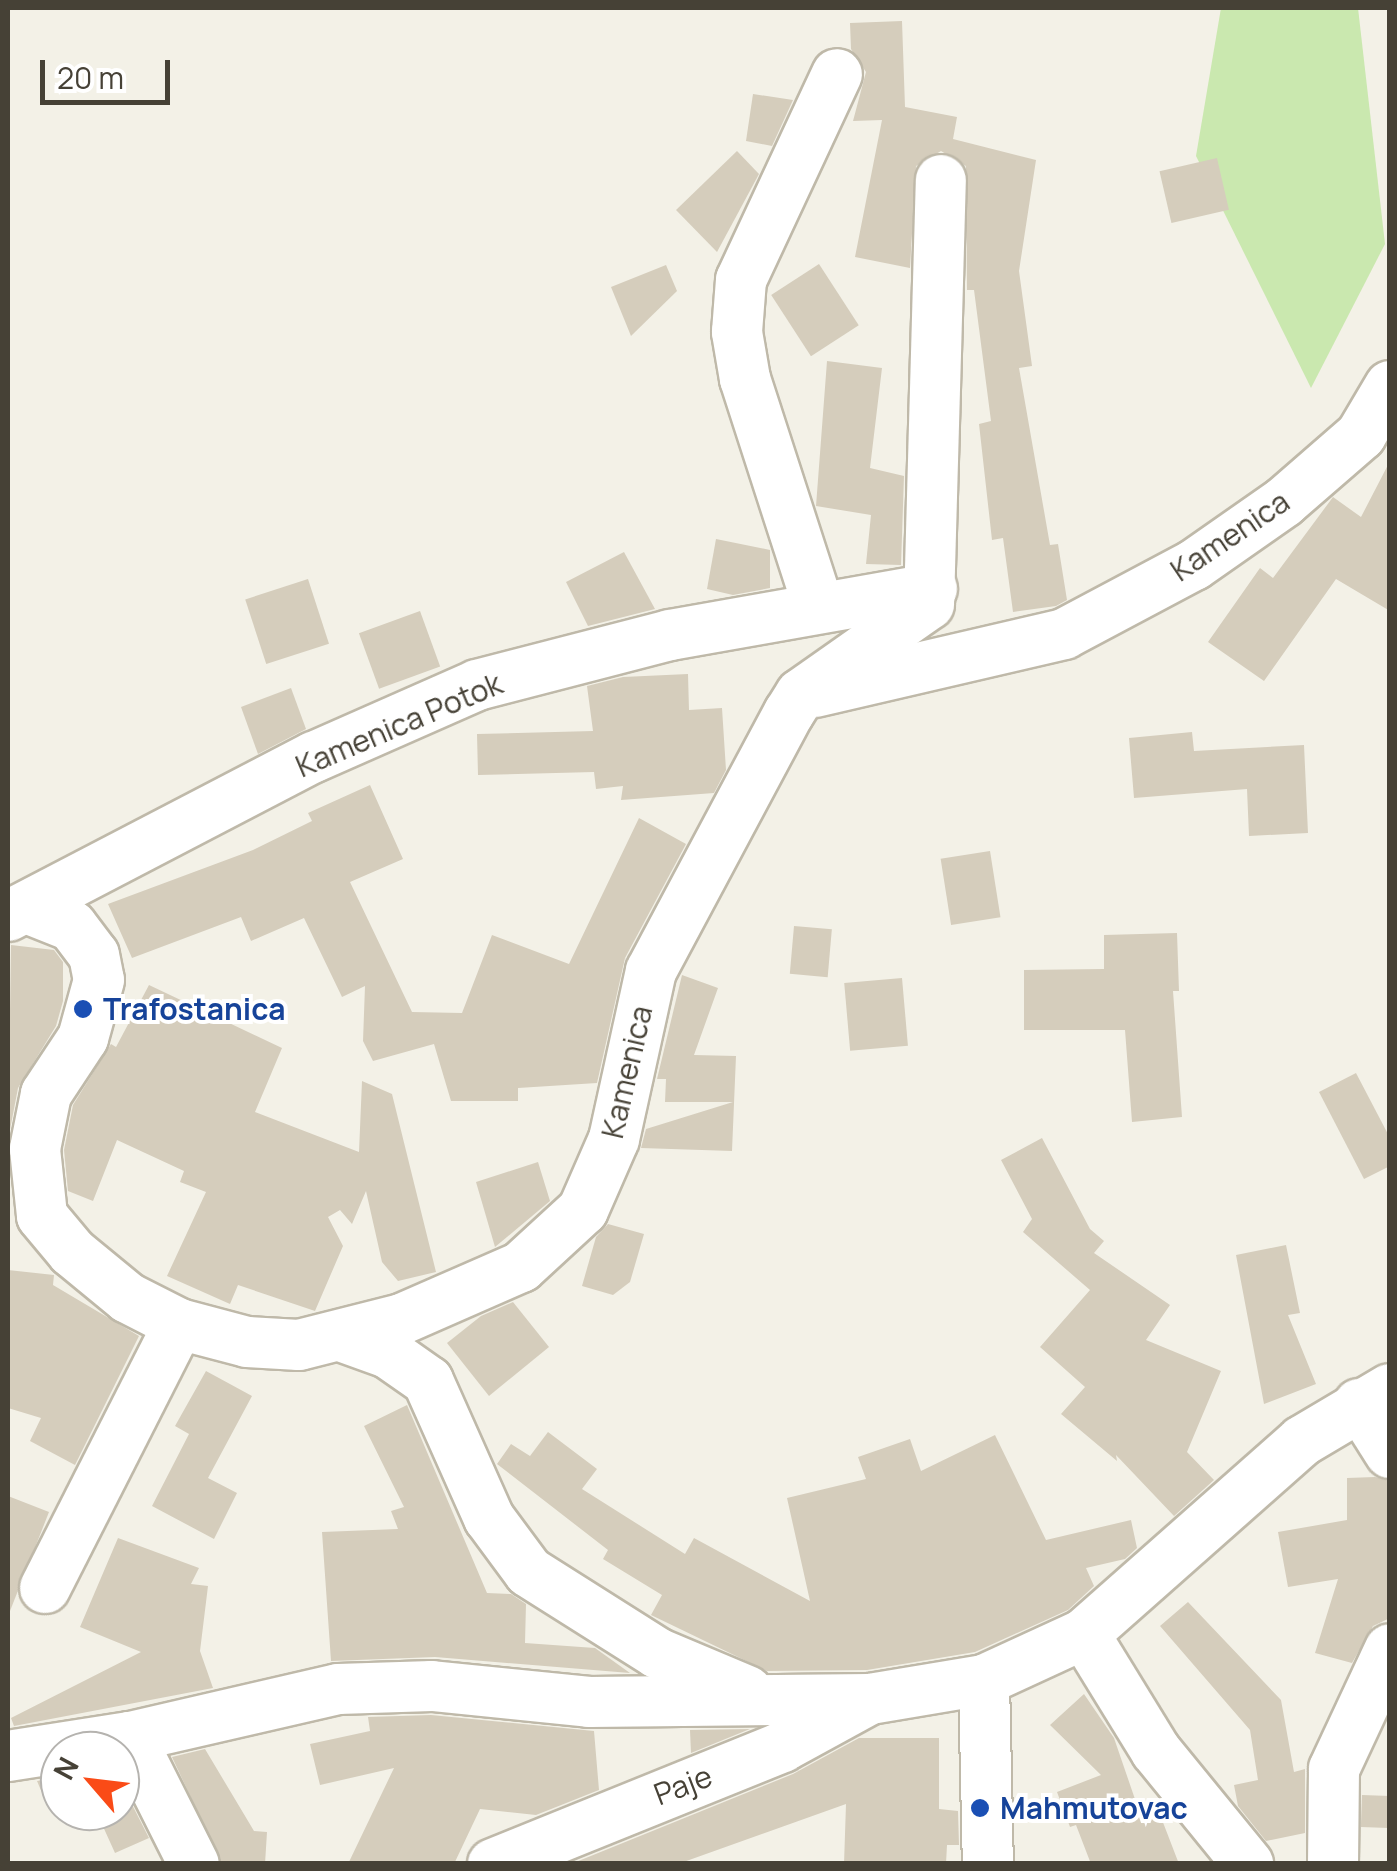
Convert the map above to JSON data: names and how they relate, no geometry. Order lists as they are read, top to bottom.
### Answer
{
  "streets": {
    "street": ["Kamenica", "Kamenica Potok", "Paje"]
  },
  "crossings": [
    ["Kamenica", "Kamenica Potok"]
  ],
  "places": ["Trafostanica", "Mahmutovac"],
  "scale_bar": "20 m",
  "north": "top left"
}
